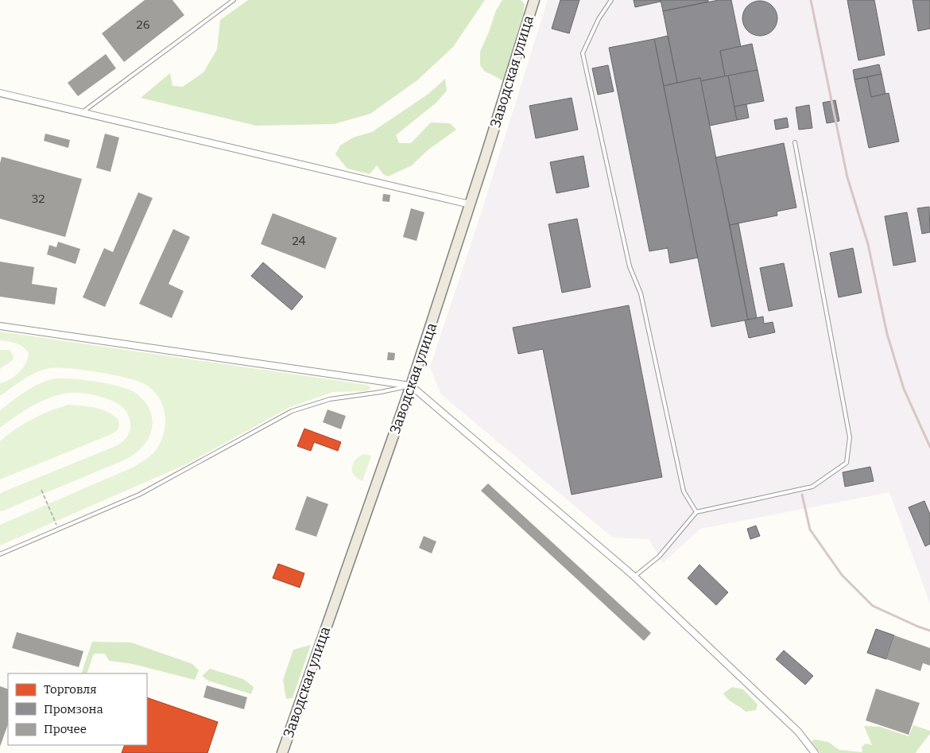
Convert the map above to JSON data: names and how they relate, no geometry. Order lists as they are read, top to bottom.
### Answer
{
  "streets": {
    "main road": ["Заводская улица"]
  },
  "house_numbers": ["26", "32", "24"],
  "legend": ["Торговля", "Промзона", "Прочее"]
}
